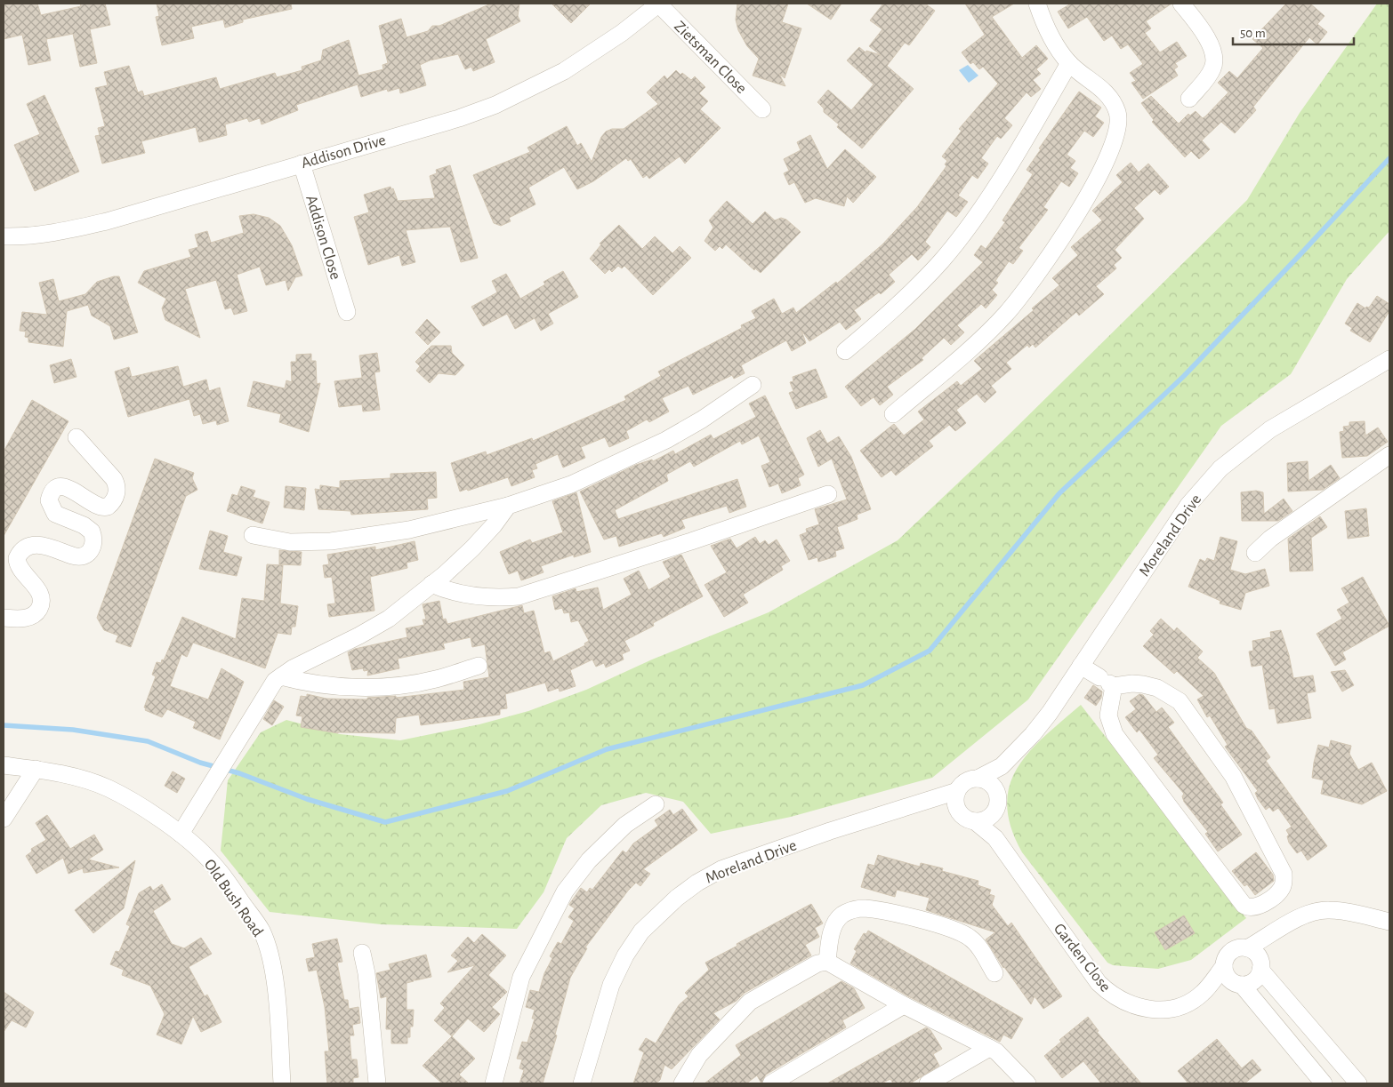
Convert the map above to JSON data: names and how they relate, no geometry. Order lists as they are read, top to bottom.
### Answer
{
  "streets": {
    "street": [
      "Zietsman Close",
      "Addison Drive",
      "Addison Close",
      "Moreland Drive",
      "Old Bush Road",
      "Garden Close"
    ]
  },
  "crossings": [
    ["Zietsman Close", "Addison Drive"],
    ["Addison Drive", "Addison Close"],
    ["Moreland Drive", "Garden Close"]
  ],
  "scale_bar": "50 m"
}
